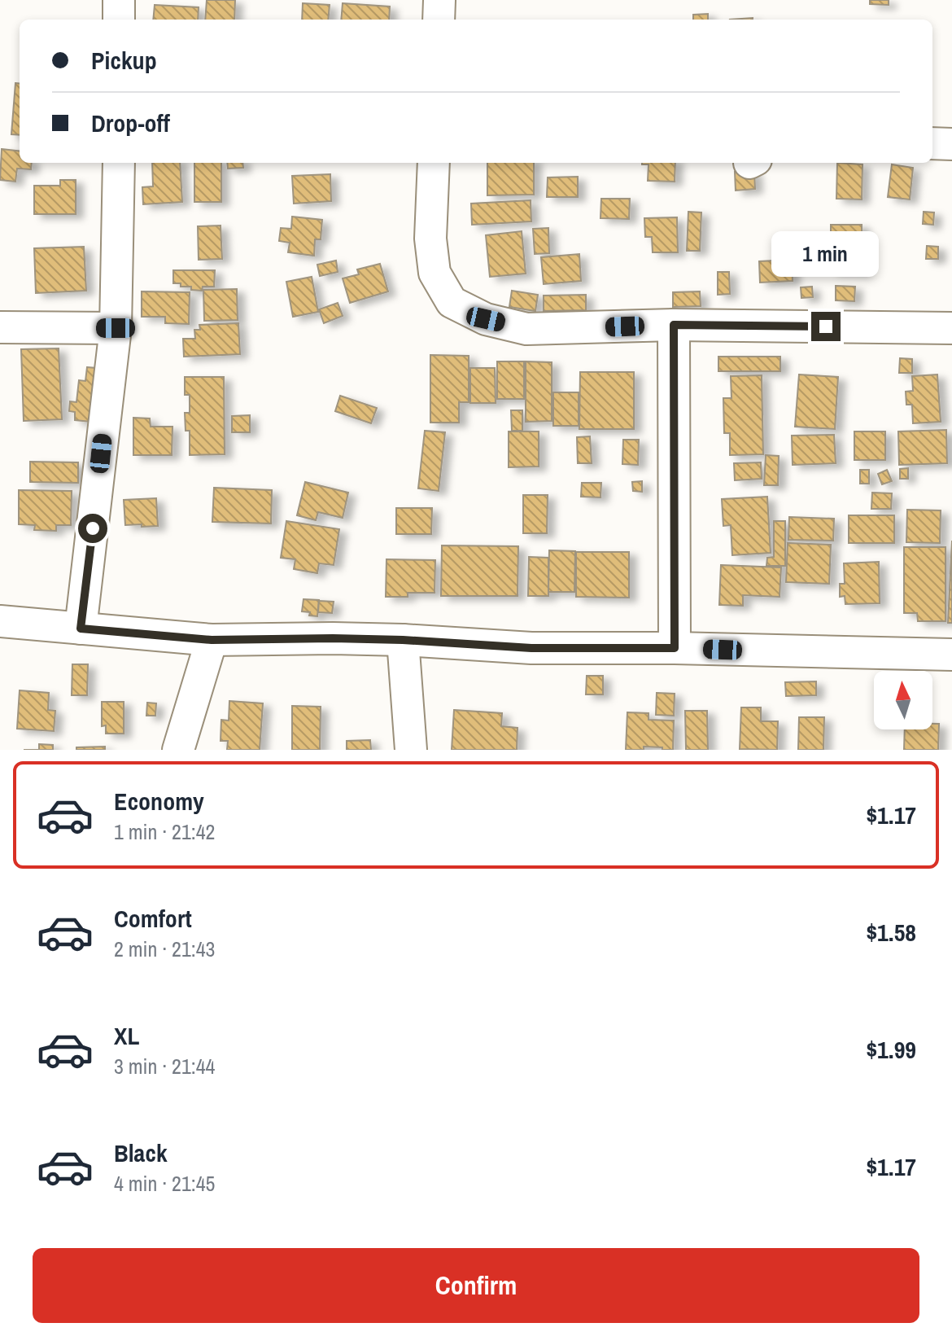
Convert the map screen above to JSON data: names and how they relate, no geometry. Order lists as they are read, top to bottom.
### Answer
{
  "north": "top",
  "page": {
    "banner": ["Pickup", "Drop-off"],
    "bubble": "1 min",
    "list": [
      {
        "name": "Economy",
        "note": "1 min · 21:42",
        "value": "$1.17"
      },
      {
        "name": "Comfort",
        "note": "2 min · 21:43",
        "value": "$1.58"
      },
      {
        "name": "XL",
        "note": "3 min · 21:44",
        "value": "$1.99"
      },
      {
        "name": "Black",
        "note": "4 min · 21:45",
        "value": "$1.17"
      }
    ],
    "buttons": "Confirm"
  }
}
